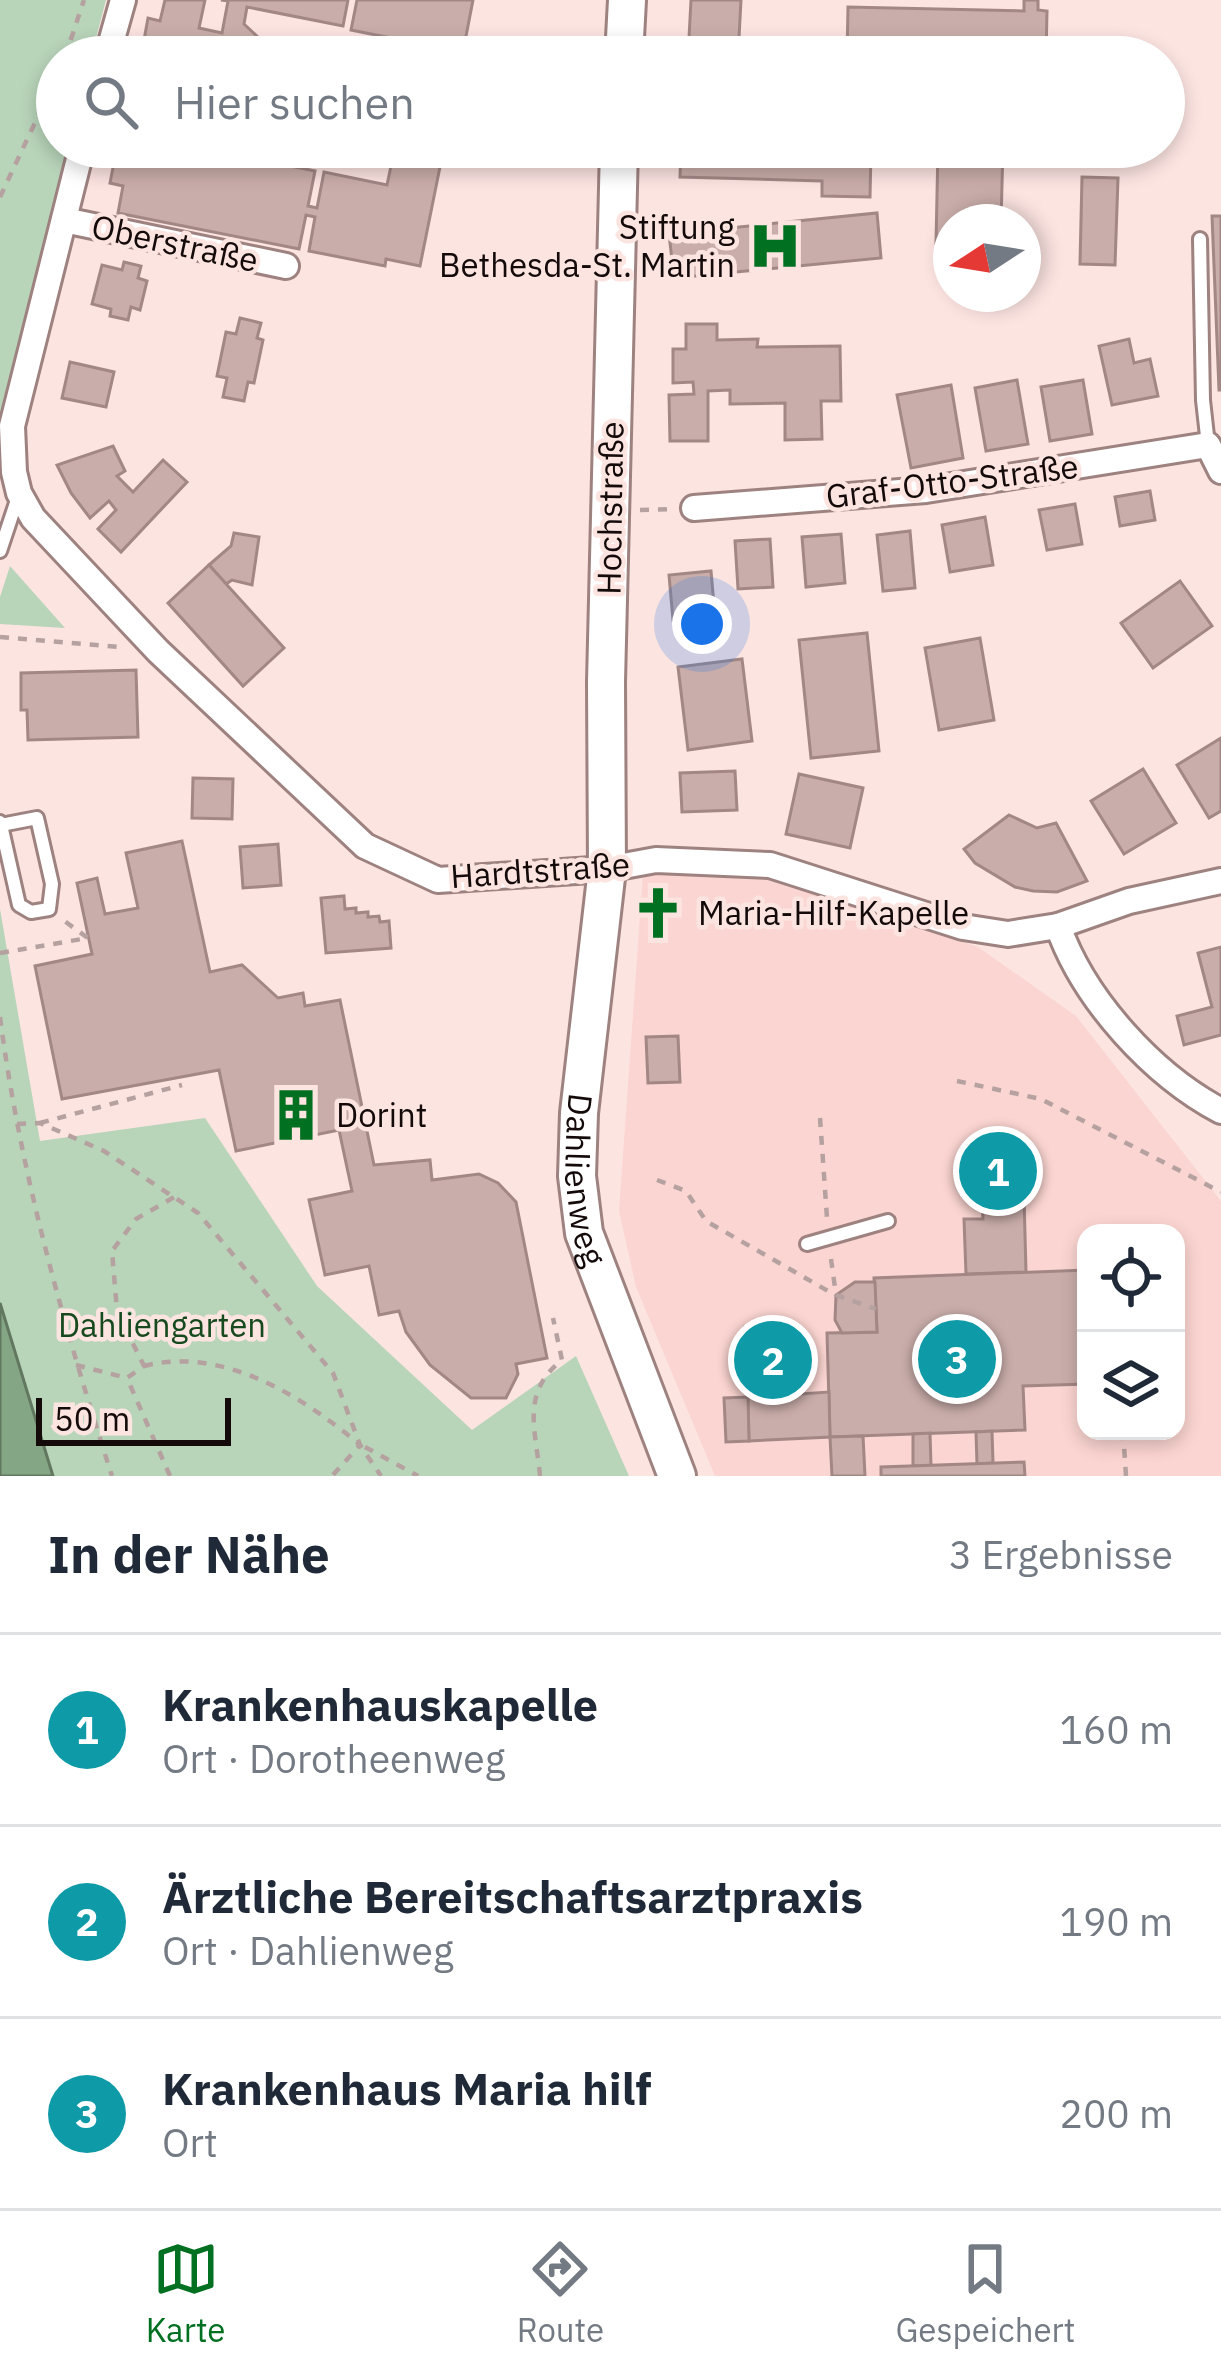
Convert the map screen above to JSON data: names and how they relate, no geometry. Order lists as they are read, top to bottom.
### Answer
{
  "streets": {
    "street": [
      "Oberstraße",
      "Graf-Otto-Straße",
      "Hochstraße",
      "Hardtstraße",
      "Dahlienweg"
    ]
  },
  "crossings": [
    ["Oberstraße", "Hardtstraße"],
    ["Hochstraße", "Hardtstraße"],
    ["Hochstraße", "Dahlienweg"],
    ["Hardtstraße", "Dahlienweg"]
  ],
  "parks": ["Dahliengarten"],
  "places": {
    "hospital": ["Stiftung Bethesda-St. Martin"],
    "church": ["Maria-Hilf-Kapelle"],
    "building": ["Dorint"]
  },
  "scale_bar": "50 m",
  "north": "left",
  "page": {
    "search": "Hier suchen",
    "pins": ["1", "3", "2"],
    "scale": "50 m",
    "heading": ["In der Nähe", "3 Ergebnisse"],
    "list": [
      {
        "mark": "1",
        "name": "Krankenhauskapelle",
        "note": "Ort · Dorotheenweg",
        "value": "160 m"
      },
      {
        "mark": "2",
        "name": "Ärztliche Bereitschaftsarztpraxis",
        "note": "Ort · Dahlienweg",
        "value": "190 m"
      },
      {
        "mark": "3",
        "name": "Krankenhaus Maria hilf",
        "note": "Ort",
        "value": "200 m"
      }
    ],
    "nav": ["Karte", "Route", "Gespeichert"]
  }
}
